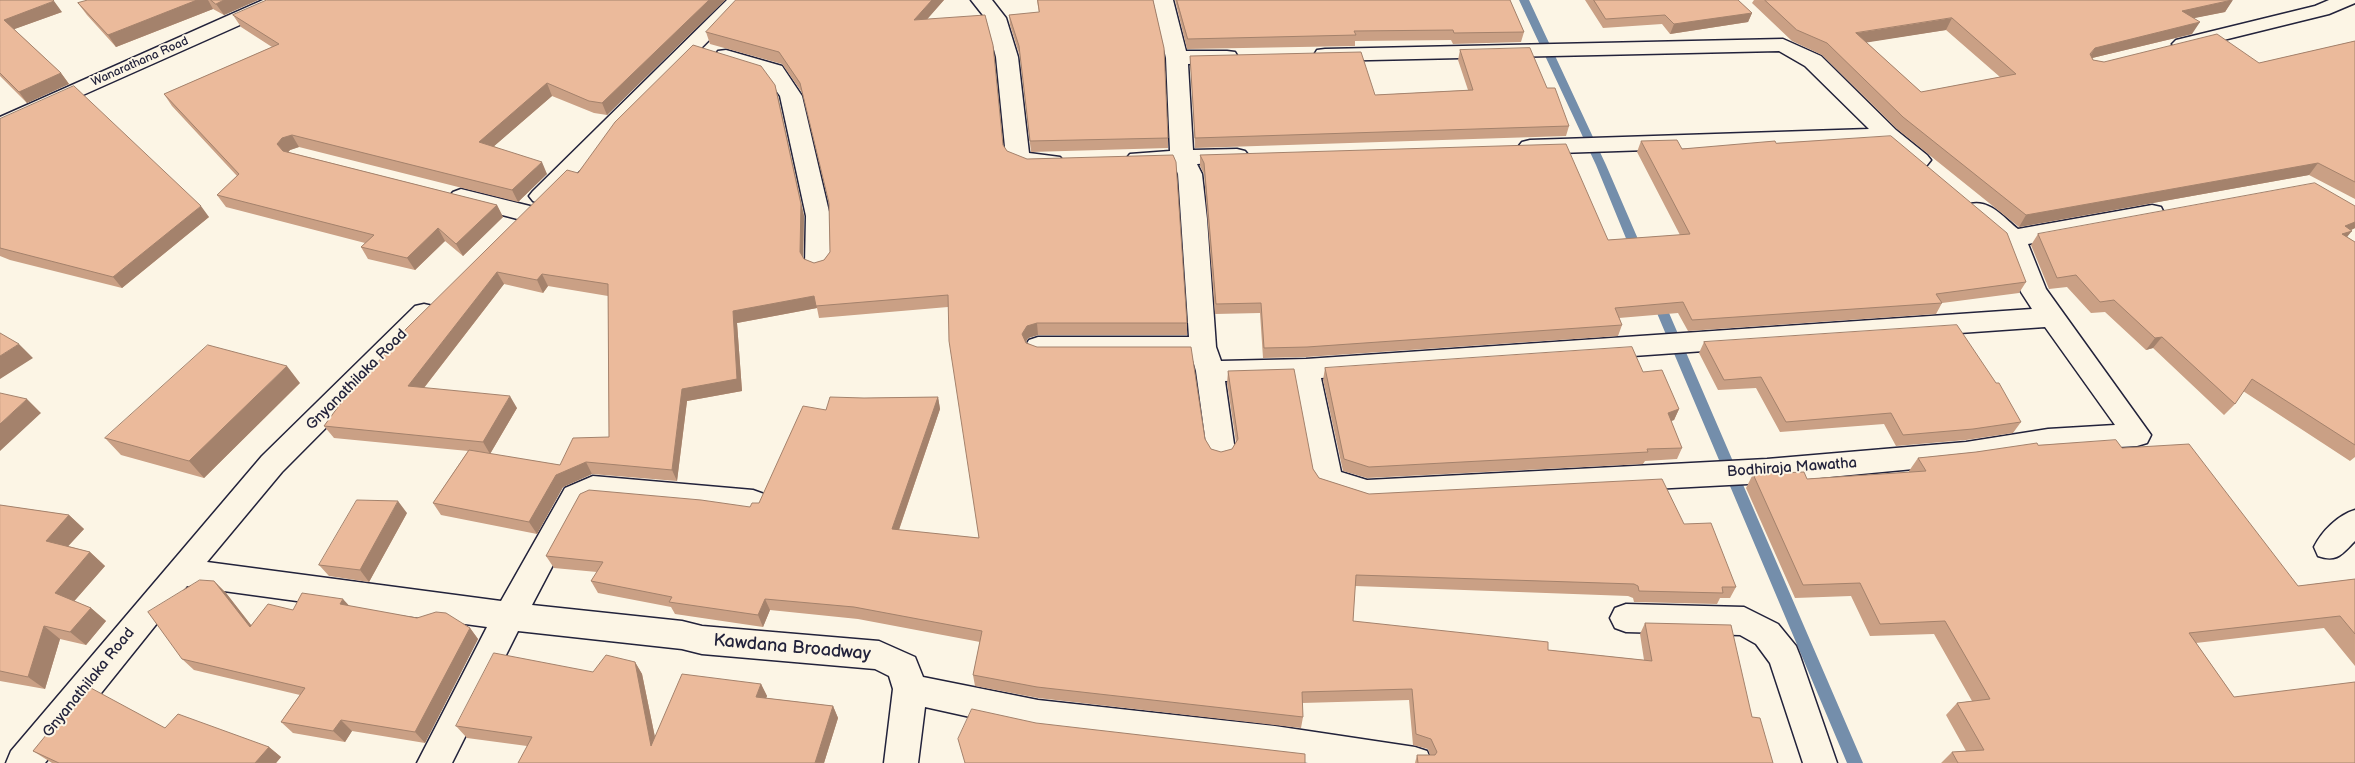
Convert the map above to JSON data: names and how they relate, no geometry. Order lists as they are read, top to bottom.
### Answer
{
  "streets": {
    "street": [
      "Wanarathana Road",
      "Gnyanathilaka Road",
      "Bodhiraja Mawatha",
      "Kawdana Broadway"
    ]
  },
  "crossings": [
    ["Gnyanathilaka Road", "Kawdana Broadway"]
  ]
}
